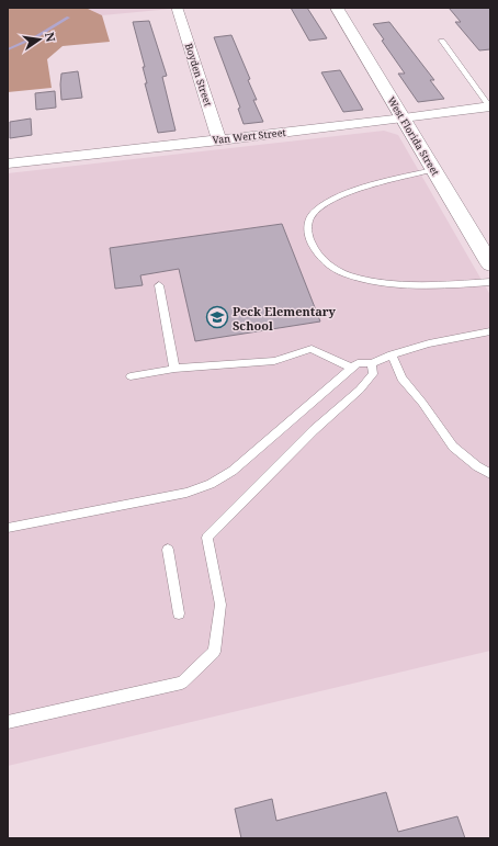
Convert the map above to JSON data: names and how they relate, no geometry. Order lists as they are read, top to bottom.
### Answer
{
  "streets": {
    "main road": ["West Florida Street"],
    "street": ["Boyden Street", "Van Wert Street"]
  },
  "crossings": [
    ["Boyden Street", "Van Wert Street"],
    ["Van Wert Street", "West Florida Street"]
  ],
  "places": {
    "school or university": ["Peck Elementary School"]
  },
  "north": "right"
}
